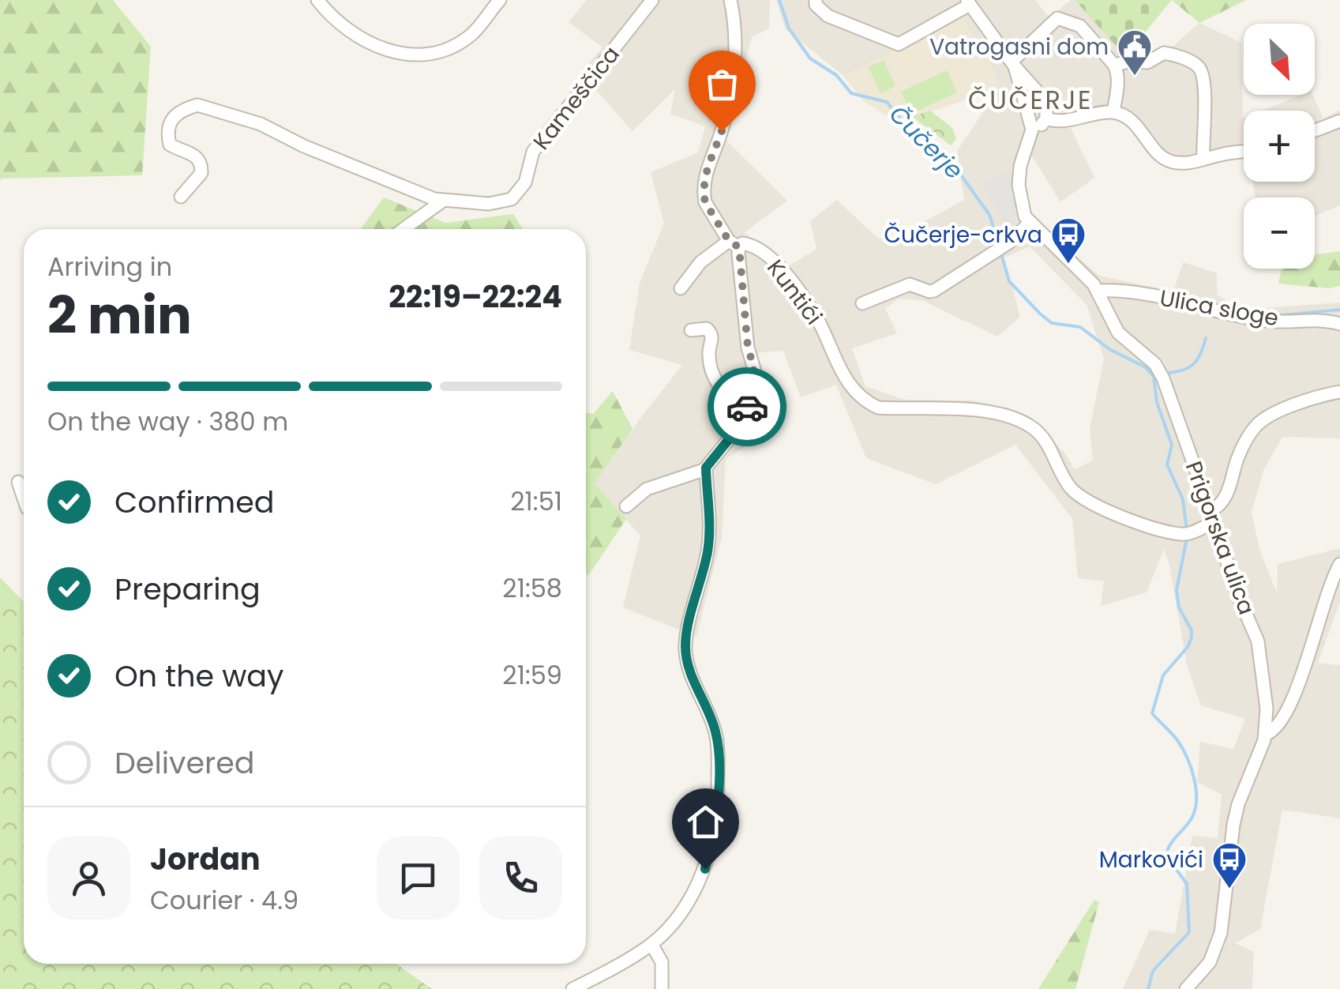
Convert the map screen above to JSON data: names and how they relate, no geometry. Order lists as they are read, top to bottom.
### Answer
{
  "streets": {
    "street": [
      "Kameščica",
      "Kuntići",
      "Ulica sloge",
      "Prigorska ulica"
    ]
  },
  "crossings": [
    ["Kuntići", "Prigorska ulica"],
    ["Ulica sloge", "Prigorska ulica"]
  ],
  "districts": ["ČUČERJE"],
  "water": ["Čučerje"],
  "places": {
    "public building": ["Vatrogasni dom"],
    "bus stop": ["Čučerje-crkva", "Markovići"]
  },
  "north": "bottom right",
  "page": {
    "map_buttons": ["+", "−"],
    "heading": ["2 min", "Arriving in", "22:19–22:24"],
    "panel": ["Jordan", "Courier · 4.9"],
    "bar": "On the way · 380 m",
    "list": [
      ["Confirmed", "21:51"],
      ["Preparing", "21:58"],
      ["On the way", "21:59"],
      "Delivered"
    ]
  }
}
